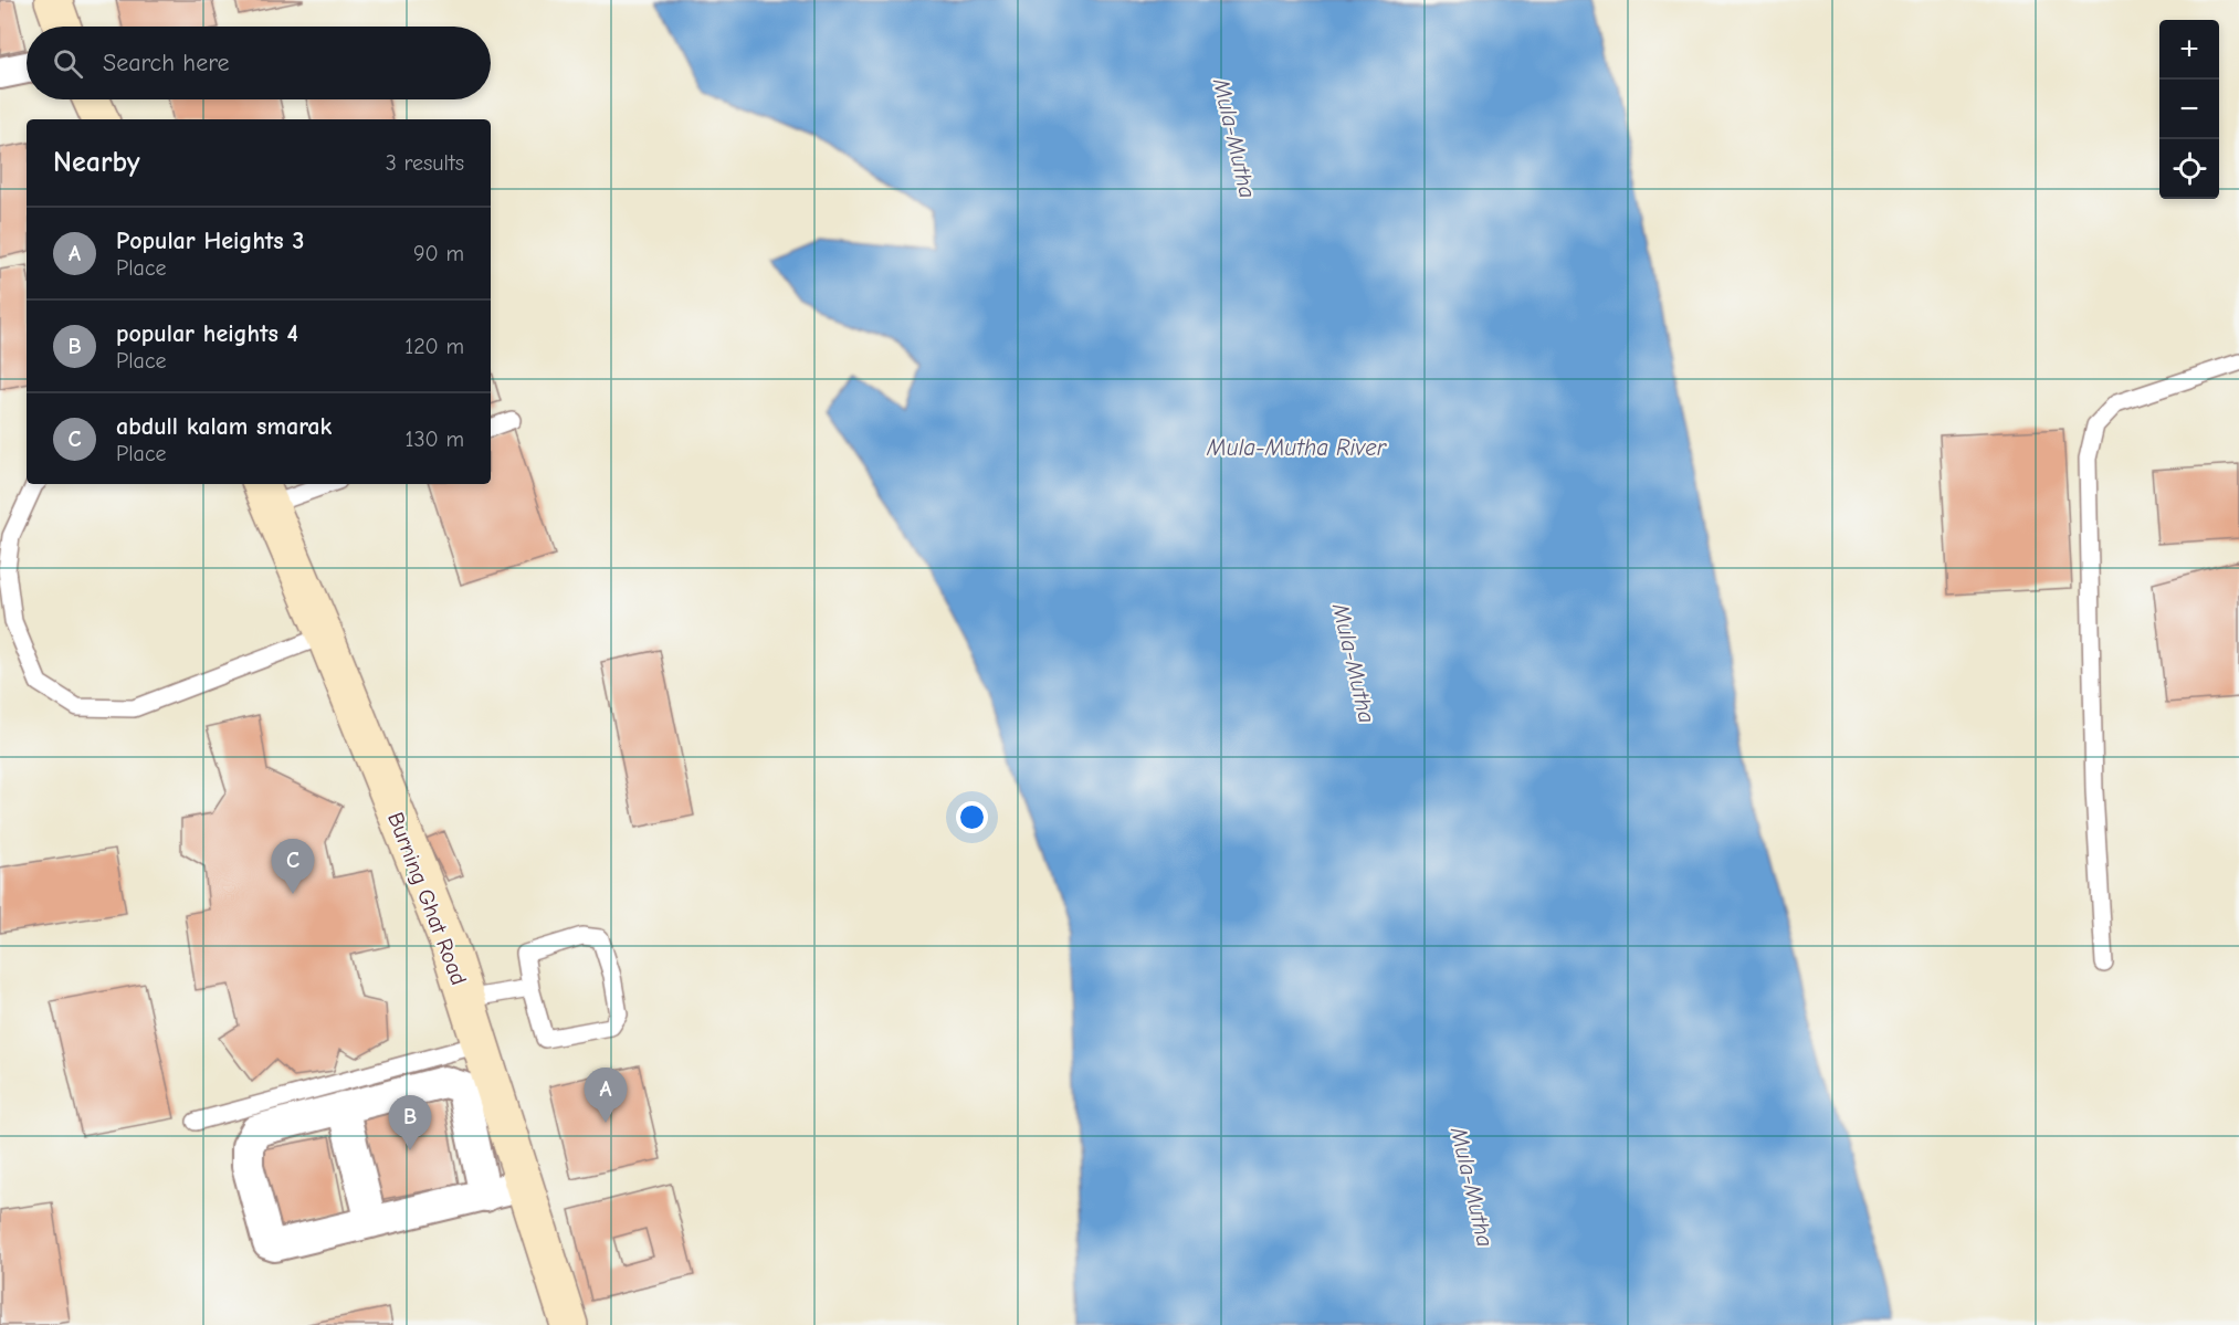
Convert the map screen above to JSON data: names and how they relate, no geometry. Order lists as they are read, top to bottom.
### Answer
{
  "streets": {
    "street": ["Burning Ghat Road"]
  },
  "water": ["Mula-Mutha", "Mula-Mutha River"],
  "page": {
    "map_buttons": ["+", "−"],
    "search": "Search here",
    "heading": ["Nearby", "3 results"],
    "list": [
      {
        "mark": "A",
        "name": "Popular Heights 3",
        "note": "Place",
        "value": "90 m"
      },
      {
        "mark": "B",
        "name": "popular heights 4",
        "note": "Place",
        "value": "120 m"
      },
      {
        "mark": "C",
        "name": "abdull kalam smarak",
        "note": "Place",
        "value": "130 m"
      }
    ],
    "pins": ["C", "A", "B"]
  }
}
